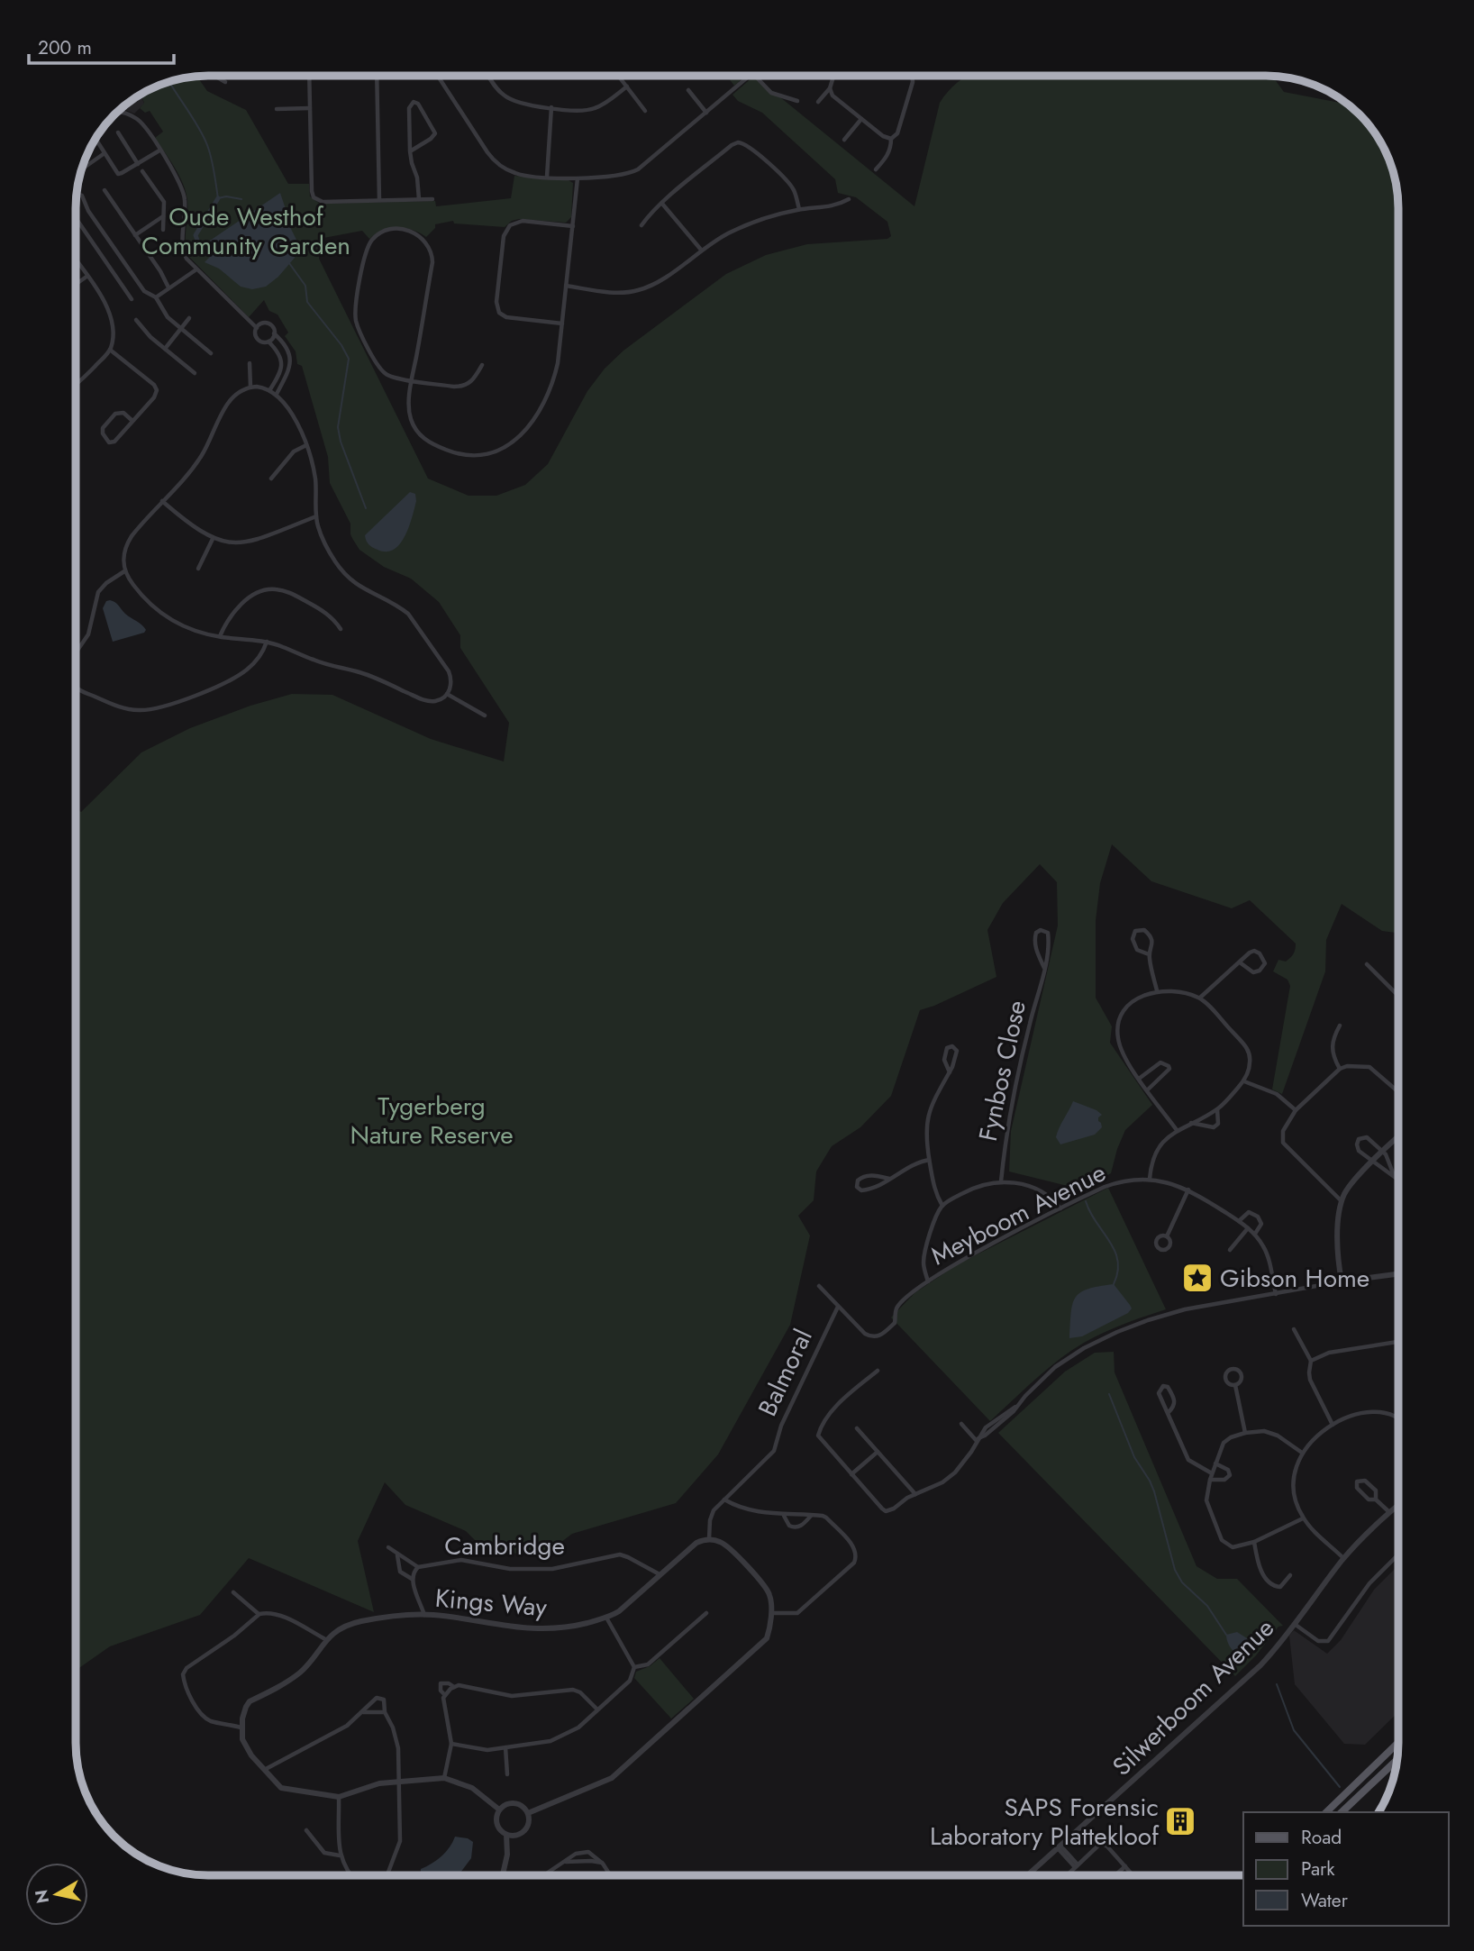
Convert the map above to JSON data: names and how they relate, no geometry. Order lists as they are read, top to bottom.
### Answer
{
  "streets": {
    "street": [
      "Fynbos Close",
      "Meyboom Avenue",
      "Balmoral",
      "Cambridge",
      "Kings Way",
      "Silwerboom Avenue"
    ]
  },
  "crossings": [
    ["Meyboom Avenue", "Balmoral"],
    ["Cambridge", "Kings Way"]
  ],
  "parks": ["Oude Westhof Community Garden", "Tygerberg Nature Reserve"],
  "places": {
    "place": ["Gibson Home"],
    "building": ["SAPS Forensic Laboratory Plattekloof"]
  },
  "legend": ["Road", "Park", "Water"],
  "scale_bar": "200 m",
  "north": "left"
}
